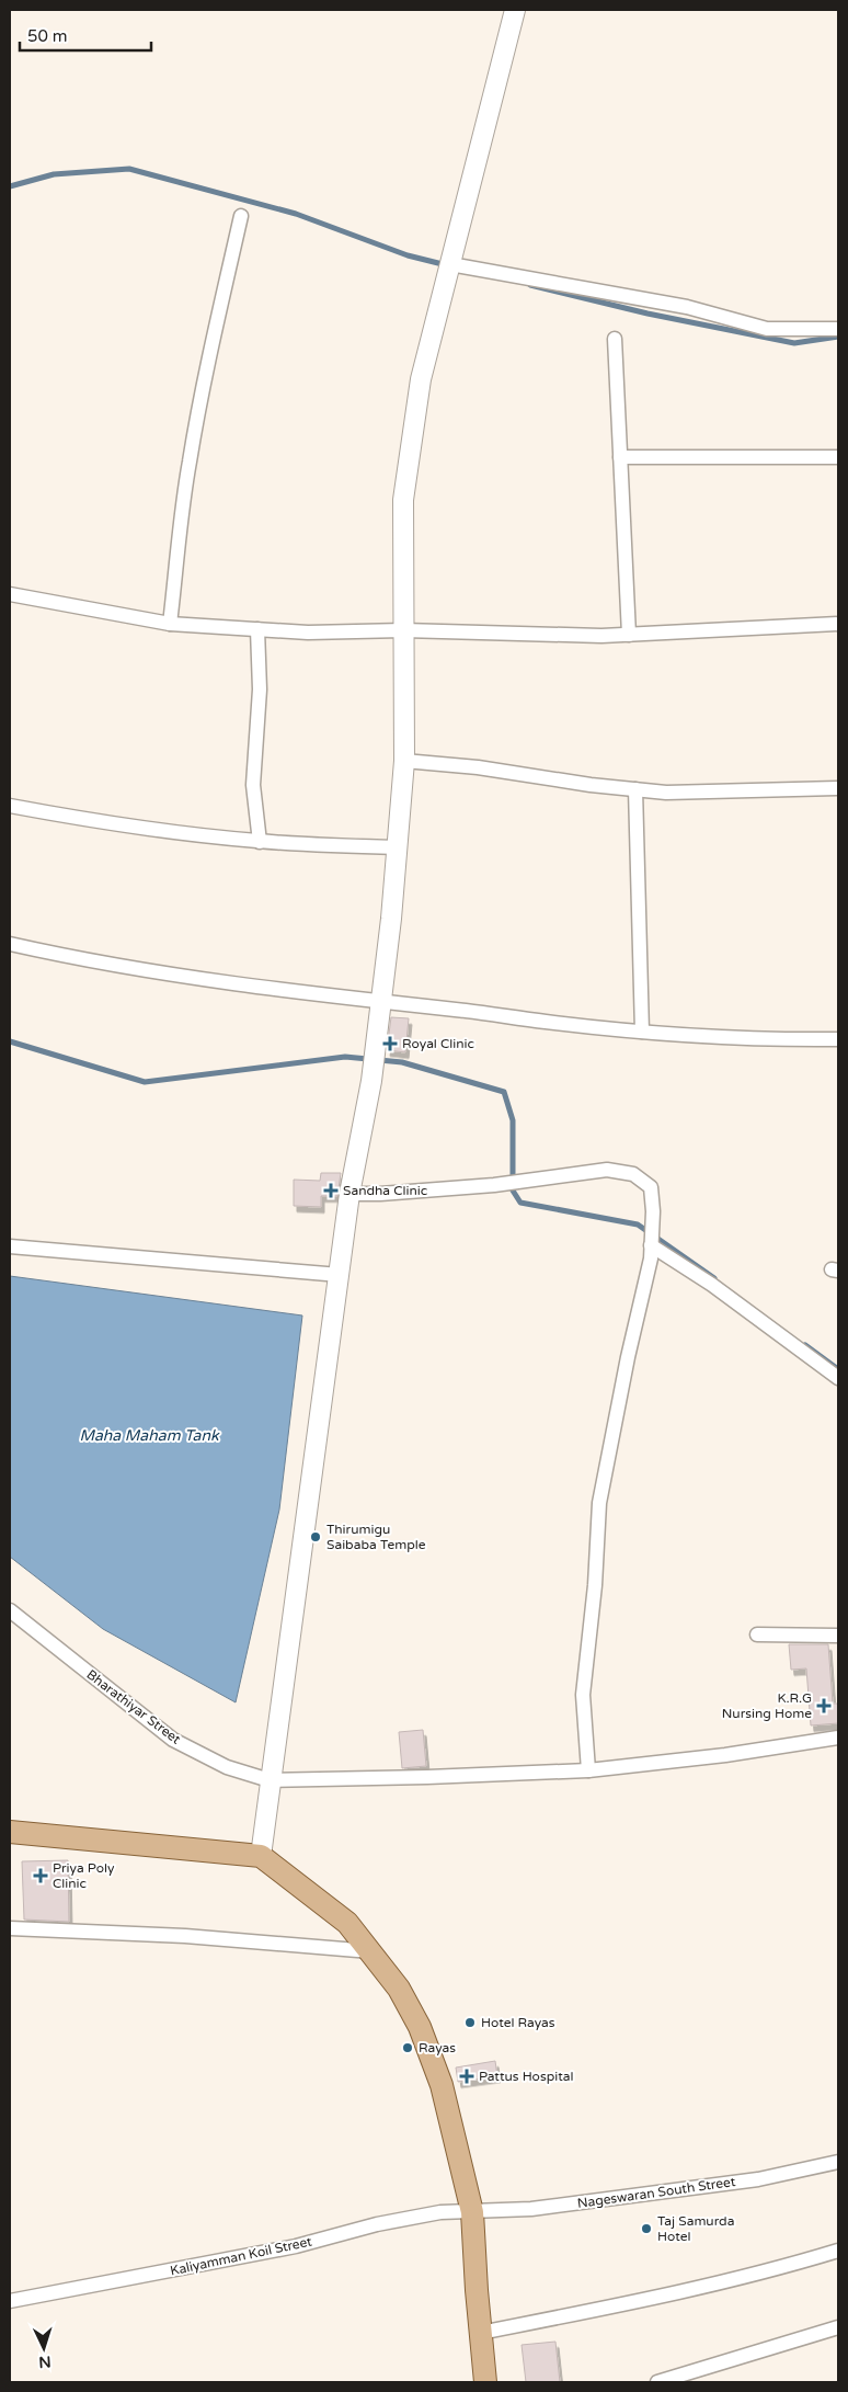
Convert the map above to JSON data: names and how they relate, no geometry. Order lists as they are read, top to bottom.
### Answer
{
  "streets": {
    "street": ["Bharathiyar Street", "Nageswaran South Street", "Kaliyamman Koil Street"]
  },
  "crossings": [
    ["Nageswaran South Street", "Kaliyamman Koil Street"]
  ],
  "water": ["Maha Maham Tank"],
  "places": {
    "health": [
      "Royal Clinic",
      "Sandha Clinic",
      "K.R.G Nursing Home",
      "Priya Poly Clinic",
      "Pattus Hospital"
    ],
    "other": [
      "Thirumigu Saibaba Temple",
      "Hotel Rayas",
      "Rayas",
      "Taj Samurda Hotel"
    ]
  },
  "scale_bar": "50 m",
  "north": "bottom"
}
